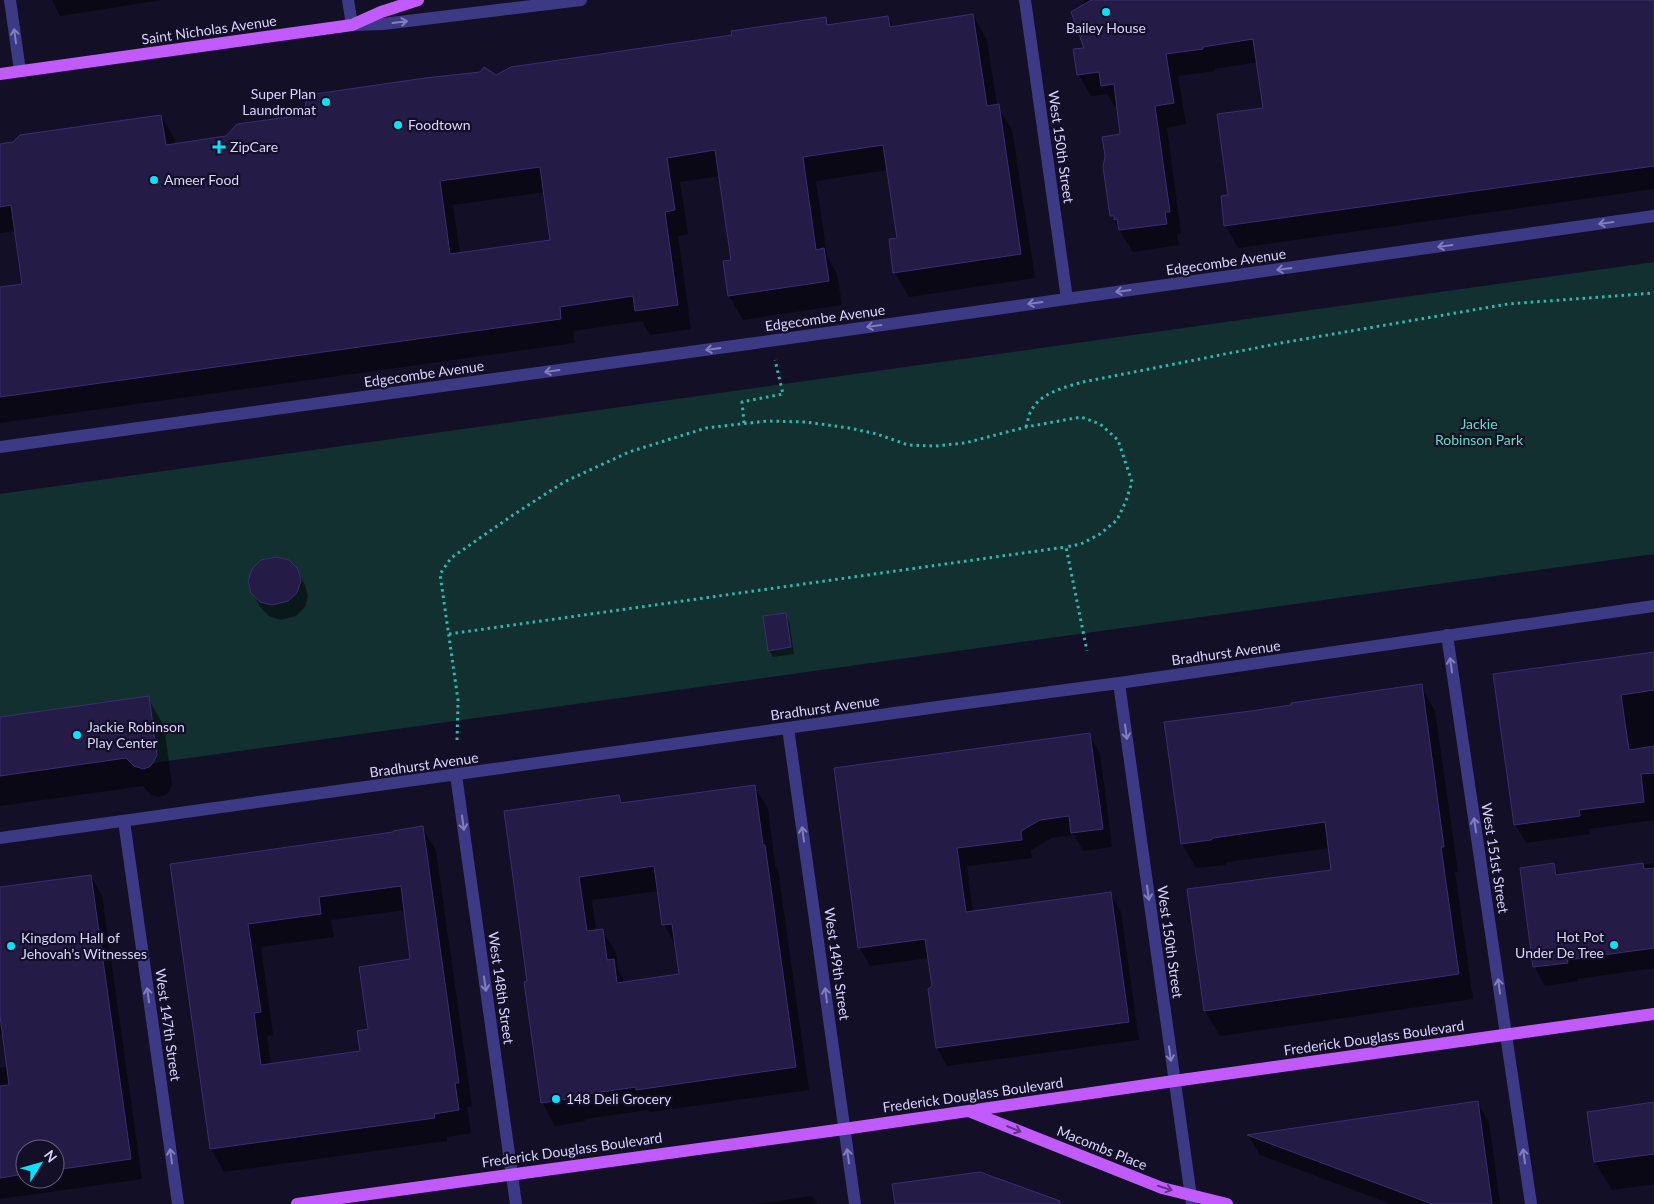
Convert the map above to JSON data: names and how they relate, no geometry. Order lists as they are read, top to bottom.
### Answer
{
  "streets": {
    "main road": ["Saint Nicholas Avenue", "Frederick Douglass Boulevard", "Macombs Place"],
    "street": [
      "West 150th Street",
      "Edgecombe Avenue",
      "Bradhurst Avenue",
      "West 151st Street",
      "West 149th Street",
      "West 148th Street",
      "West 147th Street"
    ]
  },
  "crossings": [
    ["West 150th Street", "Edgecombe Avenue"],
    ["West 150th Street", "Bradhurst Avenue"],
    ["West 150th Street", "Frederick Douglass Boulevard"],
    ["West 150th Street", "Macombs Place"],
    ["Bradhurst Avenue", "West 151st Street"],
    ["Bradhurst Avenue", "West 149th Street"],
    ["Bradhurst Avenue", "West 148th Street"],
    ["Bradhurst Avenue", "West 147th Street"],
    ["West 151st Street", "Frederick Douglass Boulevard"],
    ["West 149th Street", "Frederick Douglass Boulevard"],
    ["West 148th Street", "Frederick Douglass Boulevard"],
    ["Frederick Douglass Boulevard", "Macombs Place"]
  ],
  "one_way": [
    "West 150th Street",
    "Edgecombe Avenue",
    "West 151st Street",
    "West 149th Street",
    "West 148th Street",
    "West 147th Street",
    "Macombs Place"
  ],
  "parks": ["Jackie Robinson Park"],
  "places": {
    "other": [
      "Bailey House",
      "Super Plan Laundromat",
      "Foodtown",
      "Ameer Food",
      "Jackie Robinson Play Center",
      "Hot Pot Under De Tree",
      "Kingdom Hall of Jehovah’s Witnesses",
      "148 Deli Grocery"
    ],
    "health": ["ZipCare"]
  },
  "north": "top right"
}
